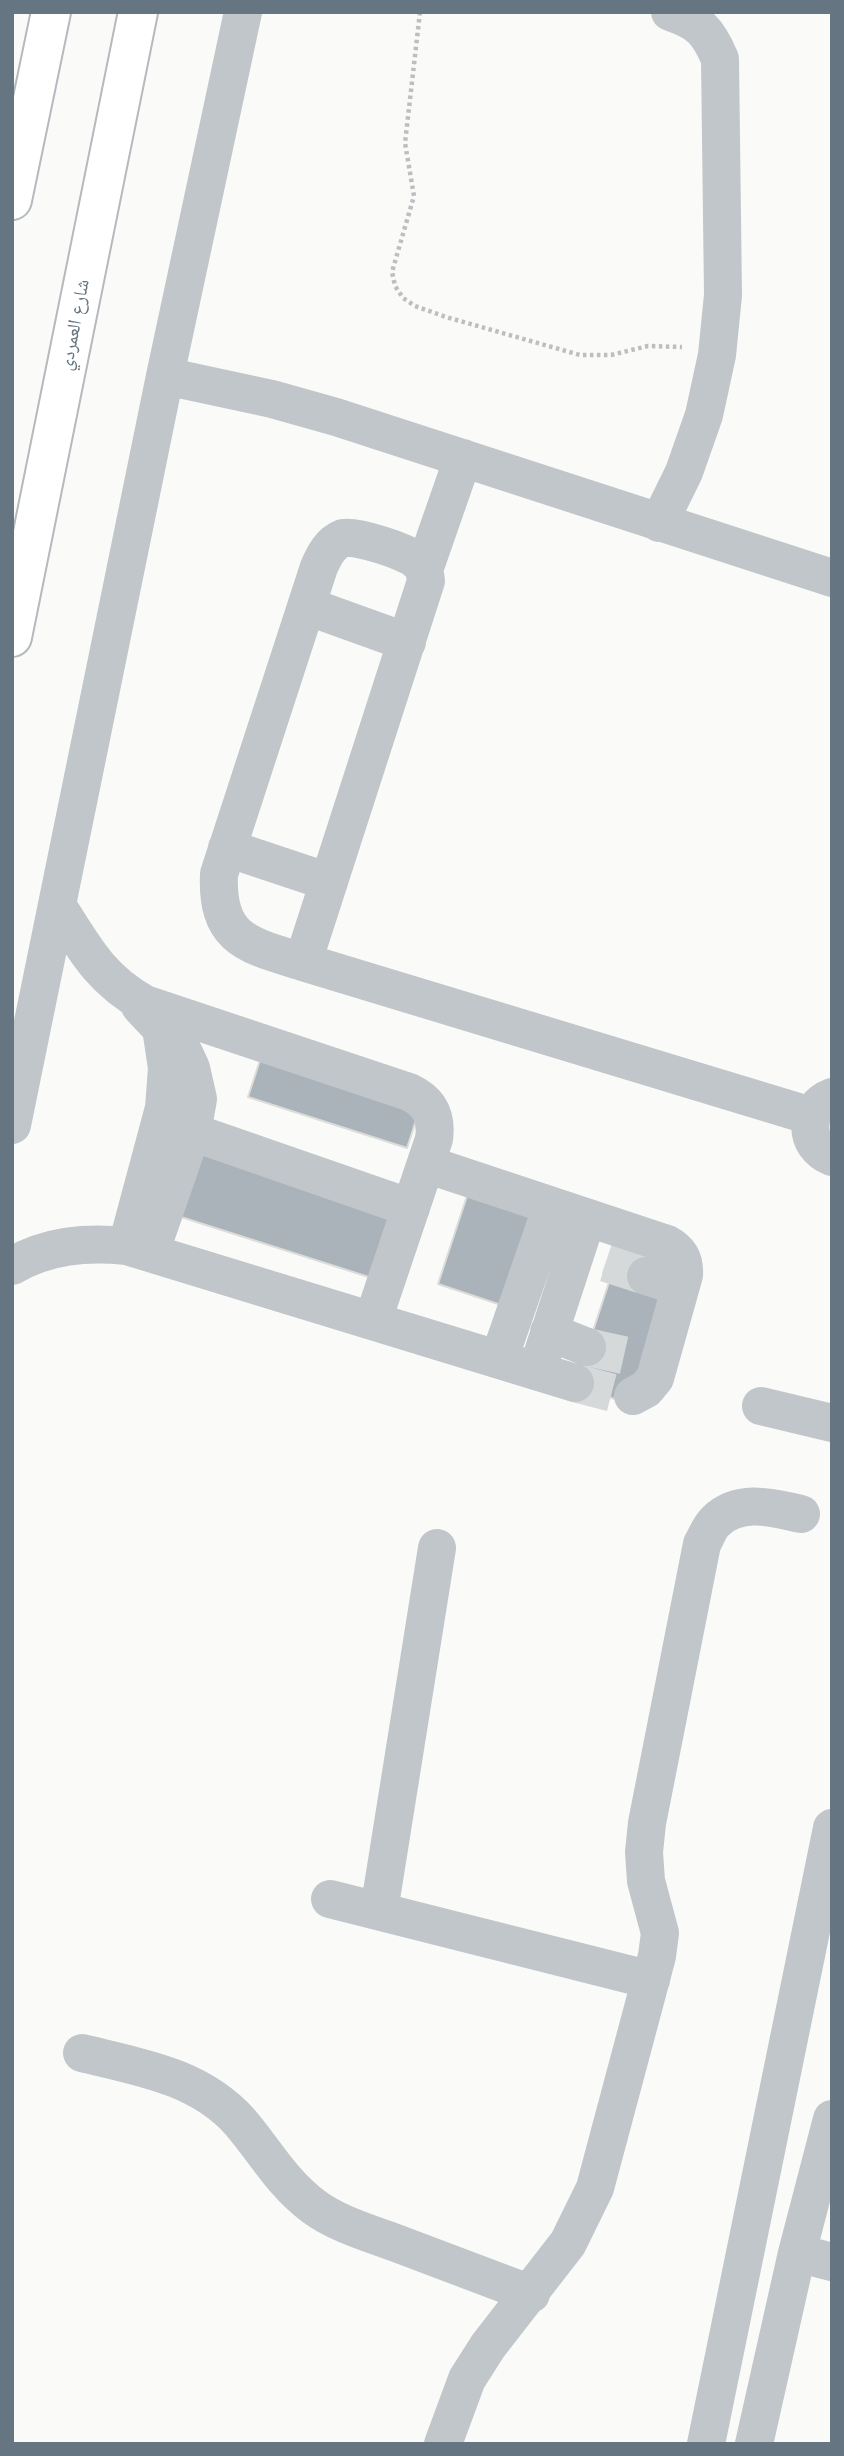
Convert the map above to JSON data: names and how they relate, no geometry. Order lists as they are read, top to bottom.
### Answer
{
  "streets": {
    "main road": ["شارع العمردي"]
  }
}
